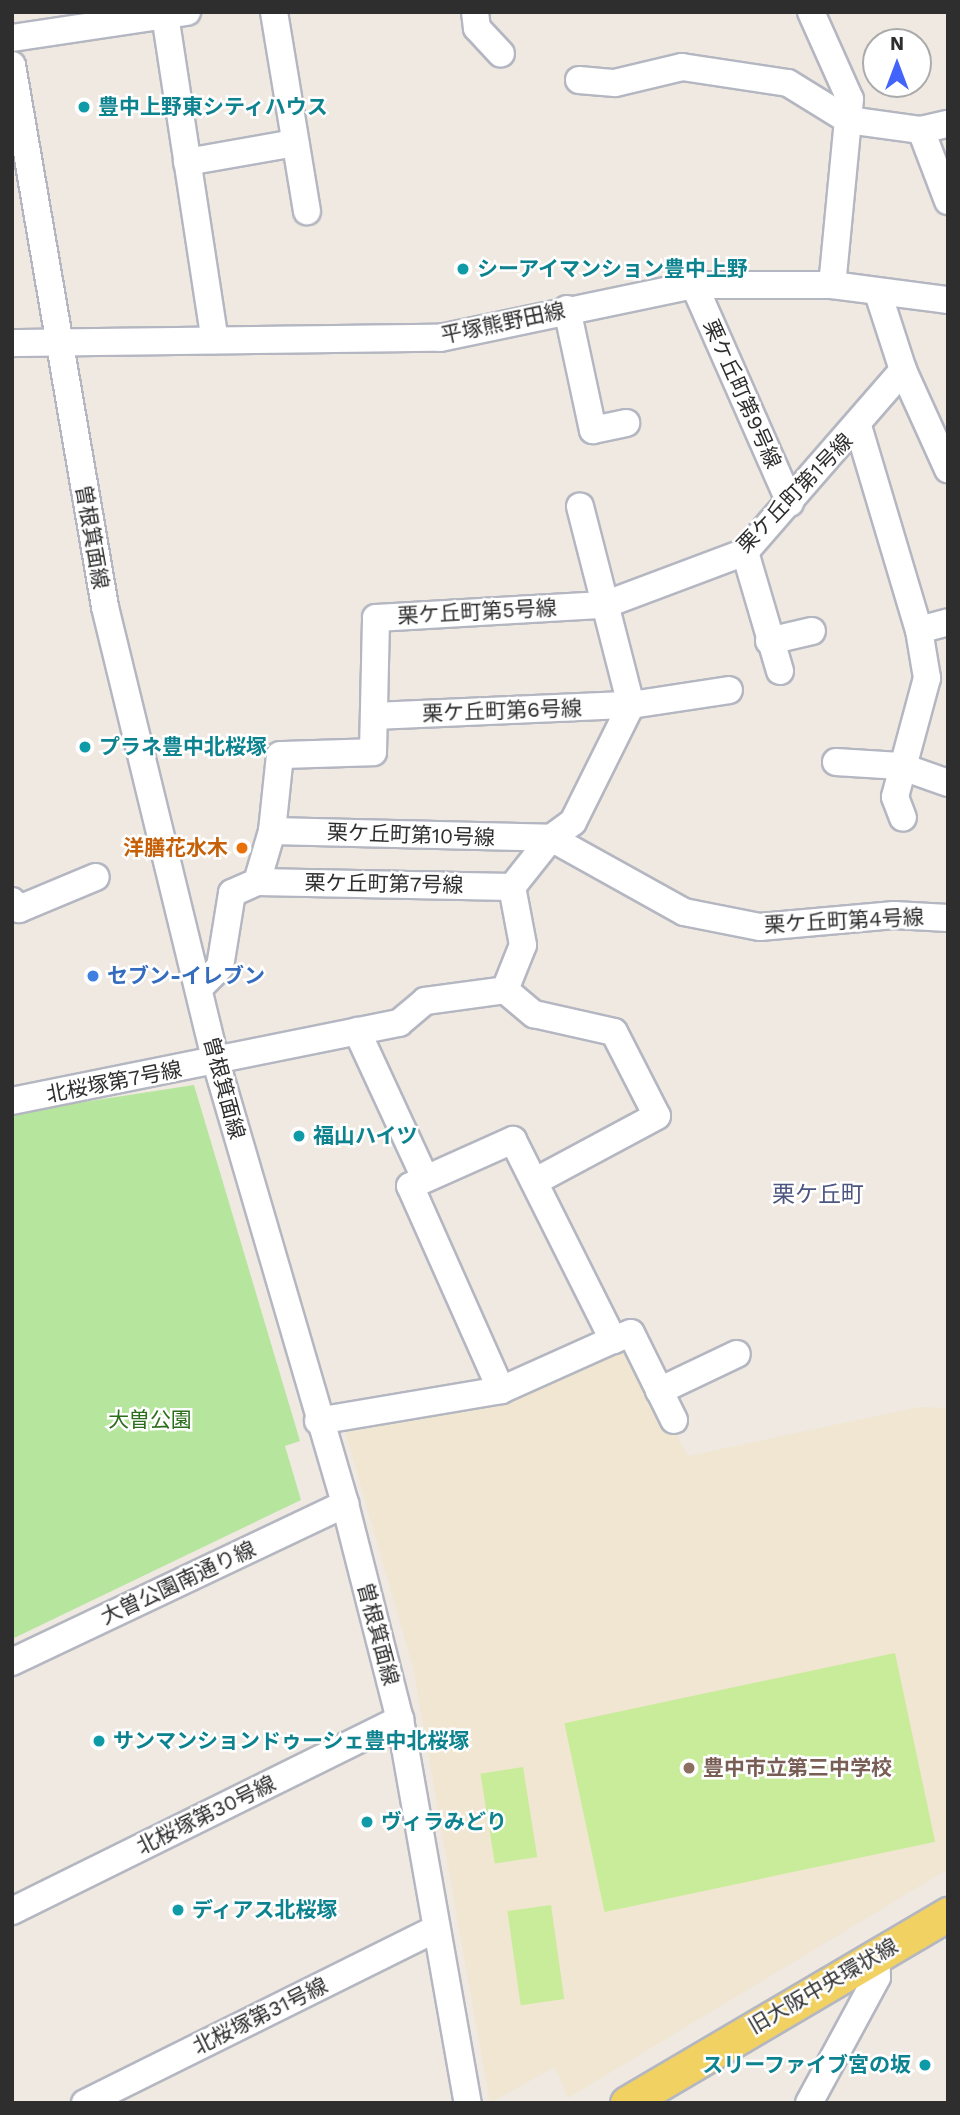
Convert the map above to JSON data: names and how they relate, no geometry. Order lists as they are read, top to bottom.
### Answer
{
  "streets": {
    "main road": ["旧大阪中央環状線"],
    "street": [
      "平塚熊野田線",
      "栗ケ丘町第9号線",
      "栗ケ丘町第1号線",
      "曽根箕面線",
      "栗ケ丘町第5号線",
      "栗ケ丘町第6号線",
      "栗ケ丘町第10号線",
      "栗ケ丘町第7号線",
      "栗ケ丘町第4号線",
      "北桜塚第7号線",
      "大曽公園南通り線",
      "北桜塚第30号線",
      "北桜塚第31号線"
    ]
  },
  "crossings": [
    ["平塚熊野田線", "栗ケ丘町第9号線"],
    ["平塚熊野田線", "曽根箕面線"],
    ["栗ケ丘町第9号線", "栗ケ丘町第1号線"],
    ["栗ケ丘町第1号線", "栗ケ丘町第5号線"],
    ["曽根箕面線", "北桜塚第7号線"],
    ["曽根箕面線", "大曽公園南通り線"],
    ["曽根箕面線", "北桜塚第30号線"],
    ["曽根箕面線", "北桜塚第31号線"],
    ["栗ケ丘町第5号線", "栗ケ丘町第6号線"],
    ["栗ケ丘町第5号線", "栗ケ丘町第10号線"],
    ["栗ケ丘町第5号線", "栗ケ丘町第7号線"],
    ["栗ケ丘町第10号線", "栗ケ丘町第4号線"]
  ],
  "districts": ["栗ケ丘町"],
  "parks": ["大曽公園"],
  "places": [
    "豊中上野東シティハウス",
    "シーアイマンション豊中上野",
    "プラネ豊中北桜塚",
    "洋膳花水木",
    "セブン-イレブン",
    "福山ハイツ",
    "サンマンションドゥーシェ豊中北桜塚",
    "豊中市立第三中学校",
    "ヴィラみどり",
    "ディアス北桜塚",
    "スリーファイブ宮の坂"
  ],
  "north": "top"
}
